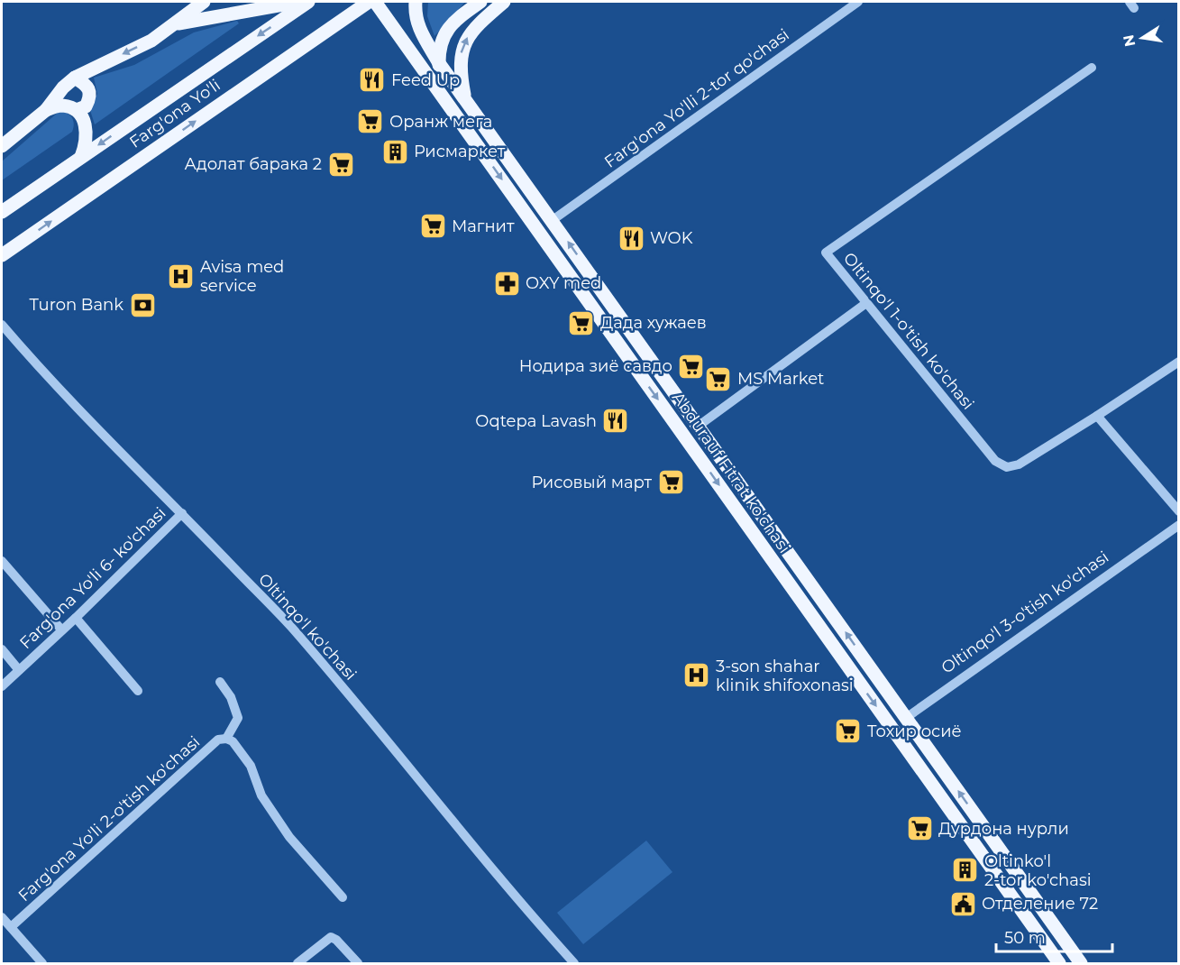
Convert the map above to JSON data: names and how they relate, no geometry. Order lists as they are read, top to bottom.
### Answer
{
  "streets": {
    "main road": ["Farg'ona Yo'li", "Abdurauf Fitrat ko'chasi", "Oltinqo'l 3-o'tish ko'chasi"],
    "street": [
      "Farg'ona Yo'lli 2-tor qo'chasi",
      "Oltinqo'l 1-o'tish ko'chasi",
      "Farg'ona Yo'li 6- ko'chasi",
      "Oltinqo'l ko'chasi",
      "Farg'ona Yo'li 2-o'tish ko'chasi"
    ]
  },
  "crossings": [
    ["Farg'ona Yo'lli 2-tor qo'chasi", "Abdurauf Fitrat ko'chasi"],
    ["Abdurauf Fitrat ko'chasi", "Oltinqo'l 3-o'tish ko'chasi"],
    ["Farg'ona Yo'li 6- ko'chasi", "Oltinqo'l ko'chasi"]
  ],
  "places": {
    "restaurant": ["Feed Up", "WOK", "Oqtepa Lavash"],
    "supermarket": [
      "Оранж мега",
      "Адолат барака 2",
      "Магнит",
      "Дада хужаев",
      "Нодира зиё савдо",
      "MS Market",
      "Рисовый март",
      "Тохир осиё",
      "Дурдона нурли"
    ],
    "building": ["Рисмаркет", "Oltinko'l 2-tor ko'chasi"],
    "hospital": ["Avisa med service", "3-son shahar klinik shifoxonasi"],
    "pharmacy": ["OXY med"],
    "bank": ["Turon Bank"],
    "public building": ["Отделение 72"]
  },
  "scale_bar": "50 m",
  "north": "left"
}
